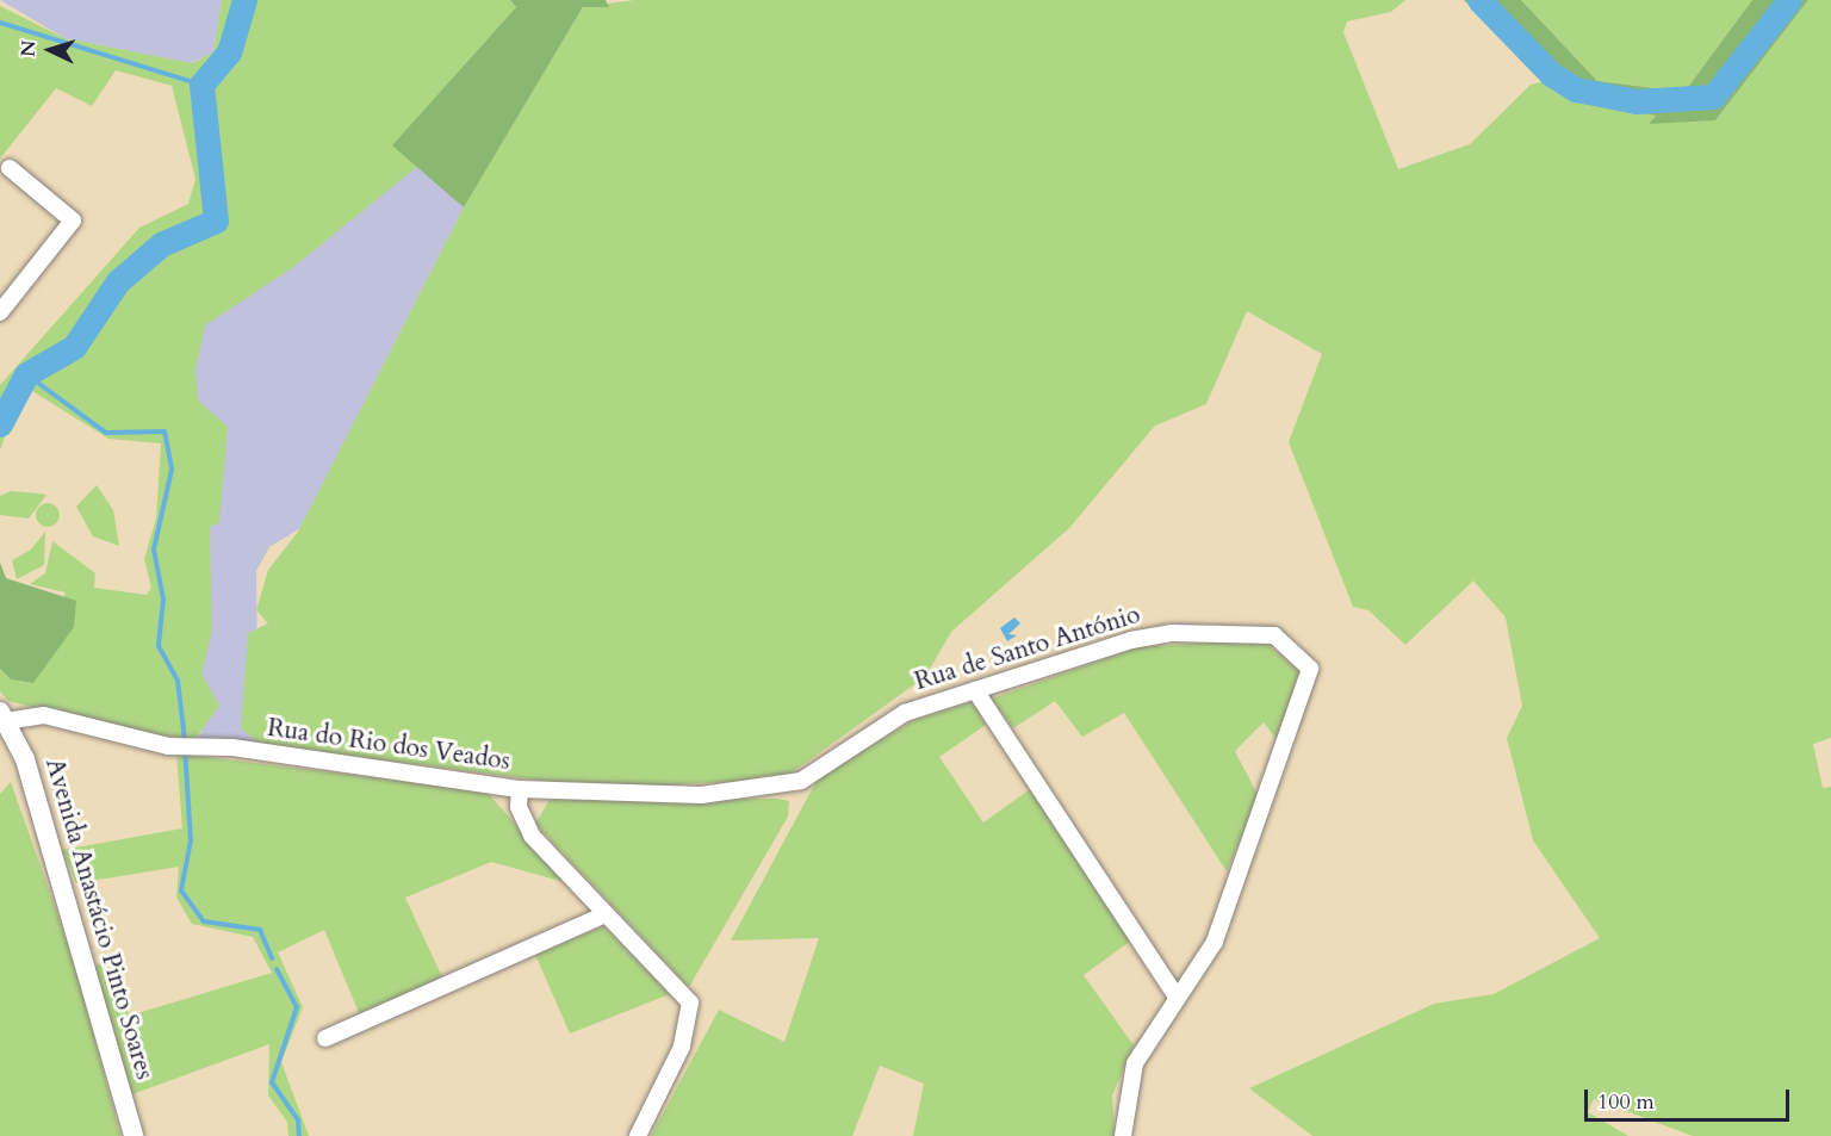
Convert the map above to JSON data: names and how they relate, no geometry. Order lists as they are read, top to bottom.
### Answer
{
  "streets": {
    "street": ["Rua de Santo António", "Rua do Rio dos Veados", "Avenida Anastácio Pinto Soares"]
  },
  "crossings": [
    ["Rua de Santo António", "Rua do Rio dos Veados"],
    ["Rua do Rio dos Veados", "Avenida Anastácio Pinto Soares"]
  ],
  "scale_bar": "100 m",
  "north": "left"
}
